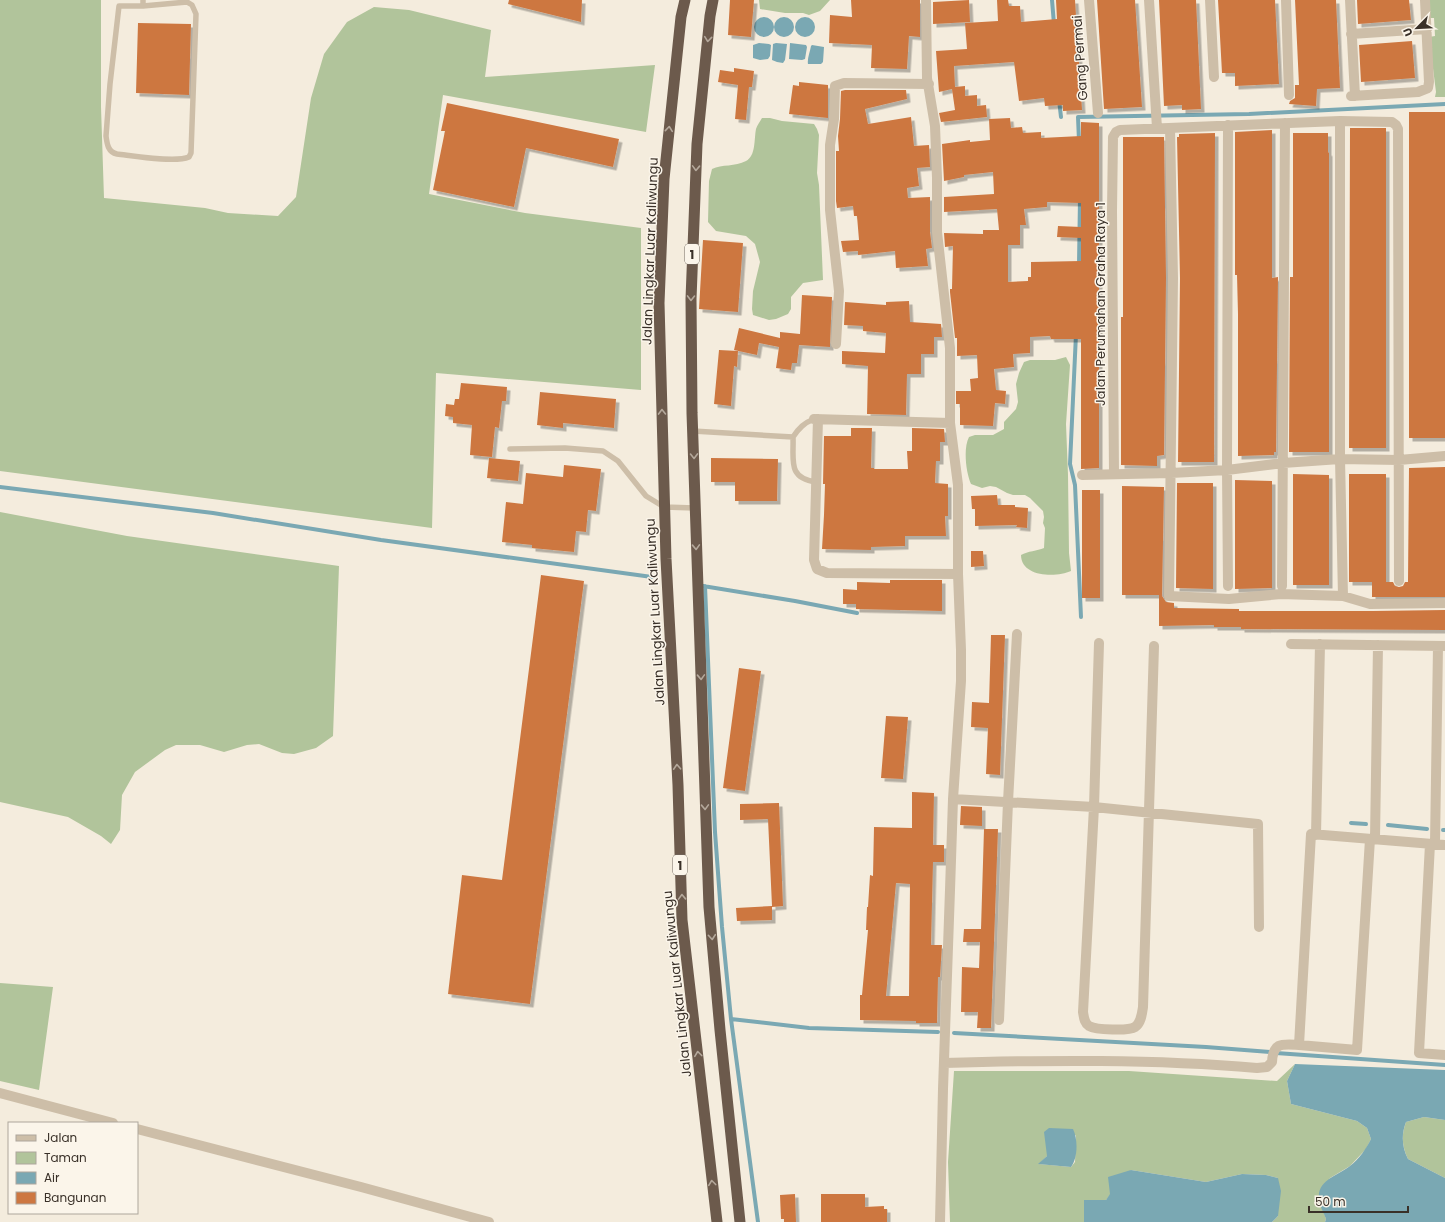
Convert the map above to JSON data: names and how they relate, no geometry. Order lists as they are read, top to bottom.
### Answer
{
  "streets": {
    "highway": ["Jalan Lingkar Luar Kaliwungu", "1"],
    "street": ["Gang Permai", "Jalan Perumahan Graha Raya 1"]
  },
  "legend": [
    "Jalan",
    "Taman",
    "Air",
    "Bangunan"
  ],
  "scale_bar": "50 m",
  "north": "bottom left"
}
